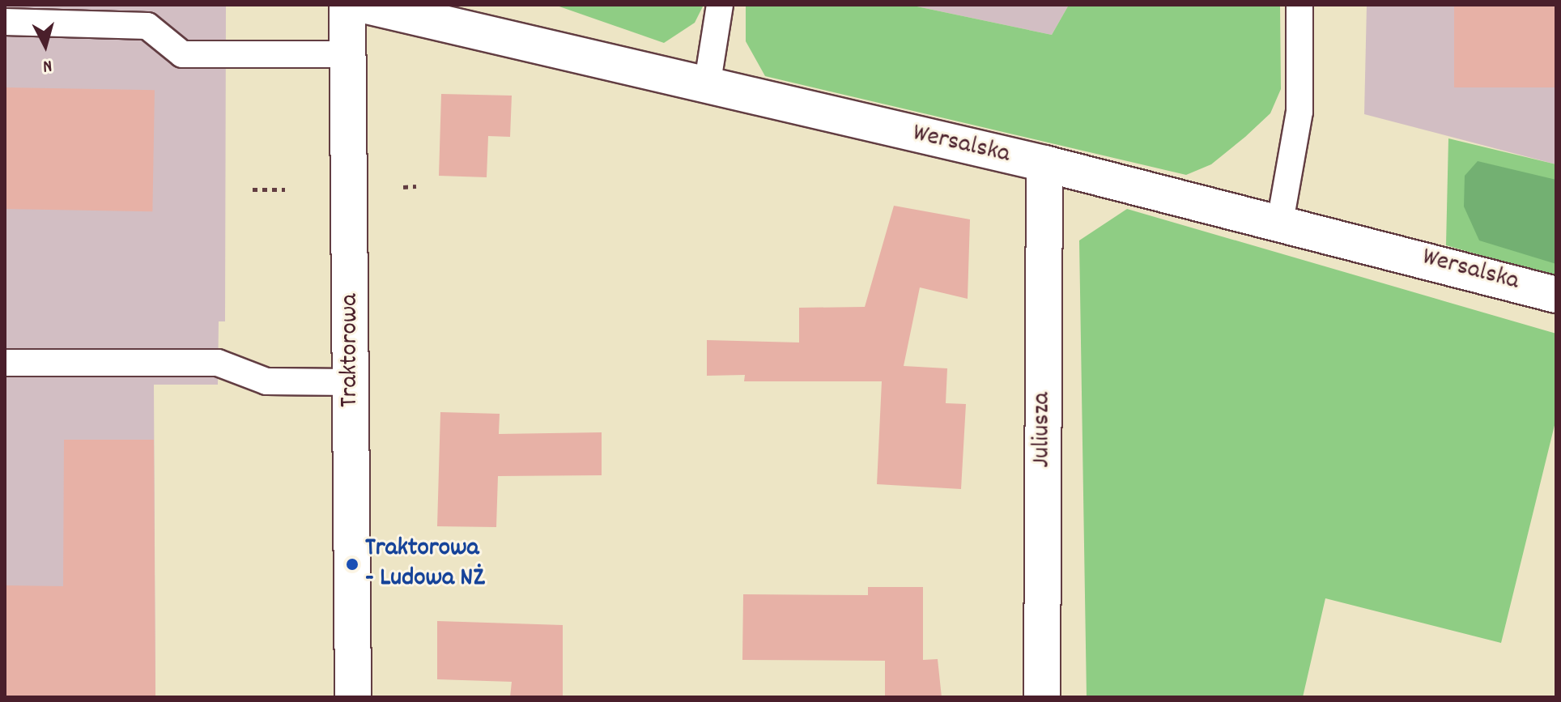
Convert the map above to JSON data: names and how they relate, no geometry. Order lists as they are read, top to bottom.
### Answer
{
  "streets": {
    "street": ["Wersalska", "Traktorowa", "Juliusza"]
  },
  "crossings": [
    ["Wersalska", "Juliusza"]
  ],
  "places": ["Traktorowa - Ludowa NŻ"],
  "north": "bottom"
}
